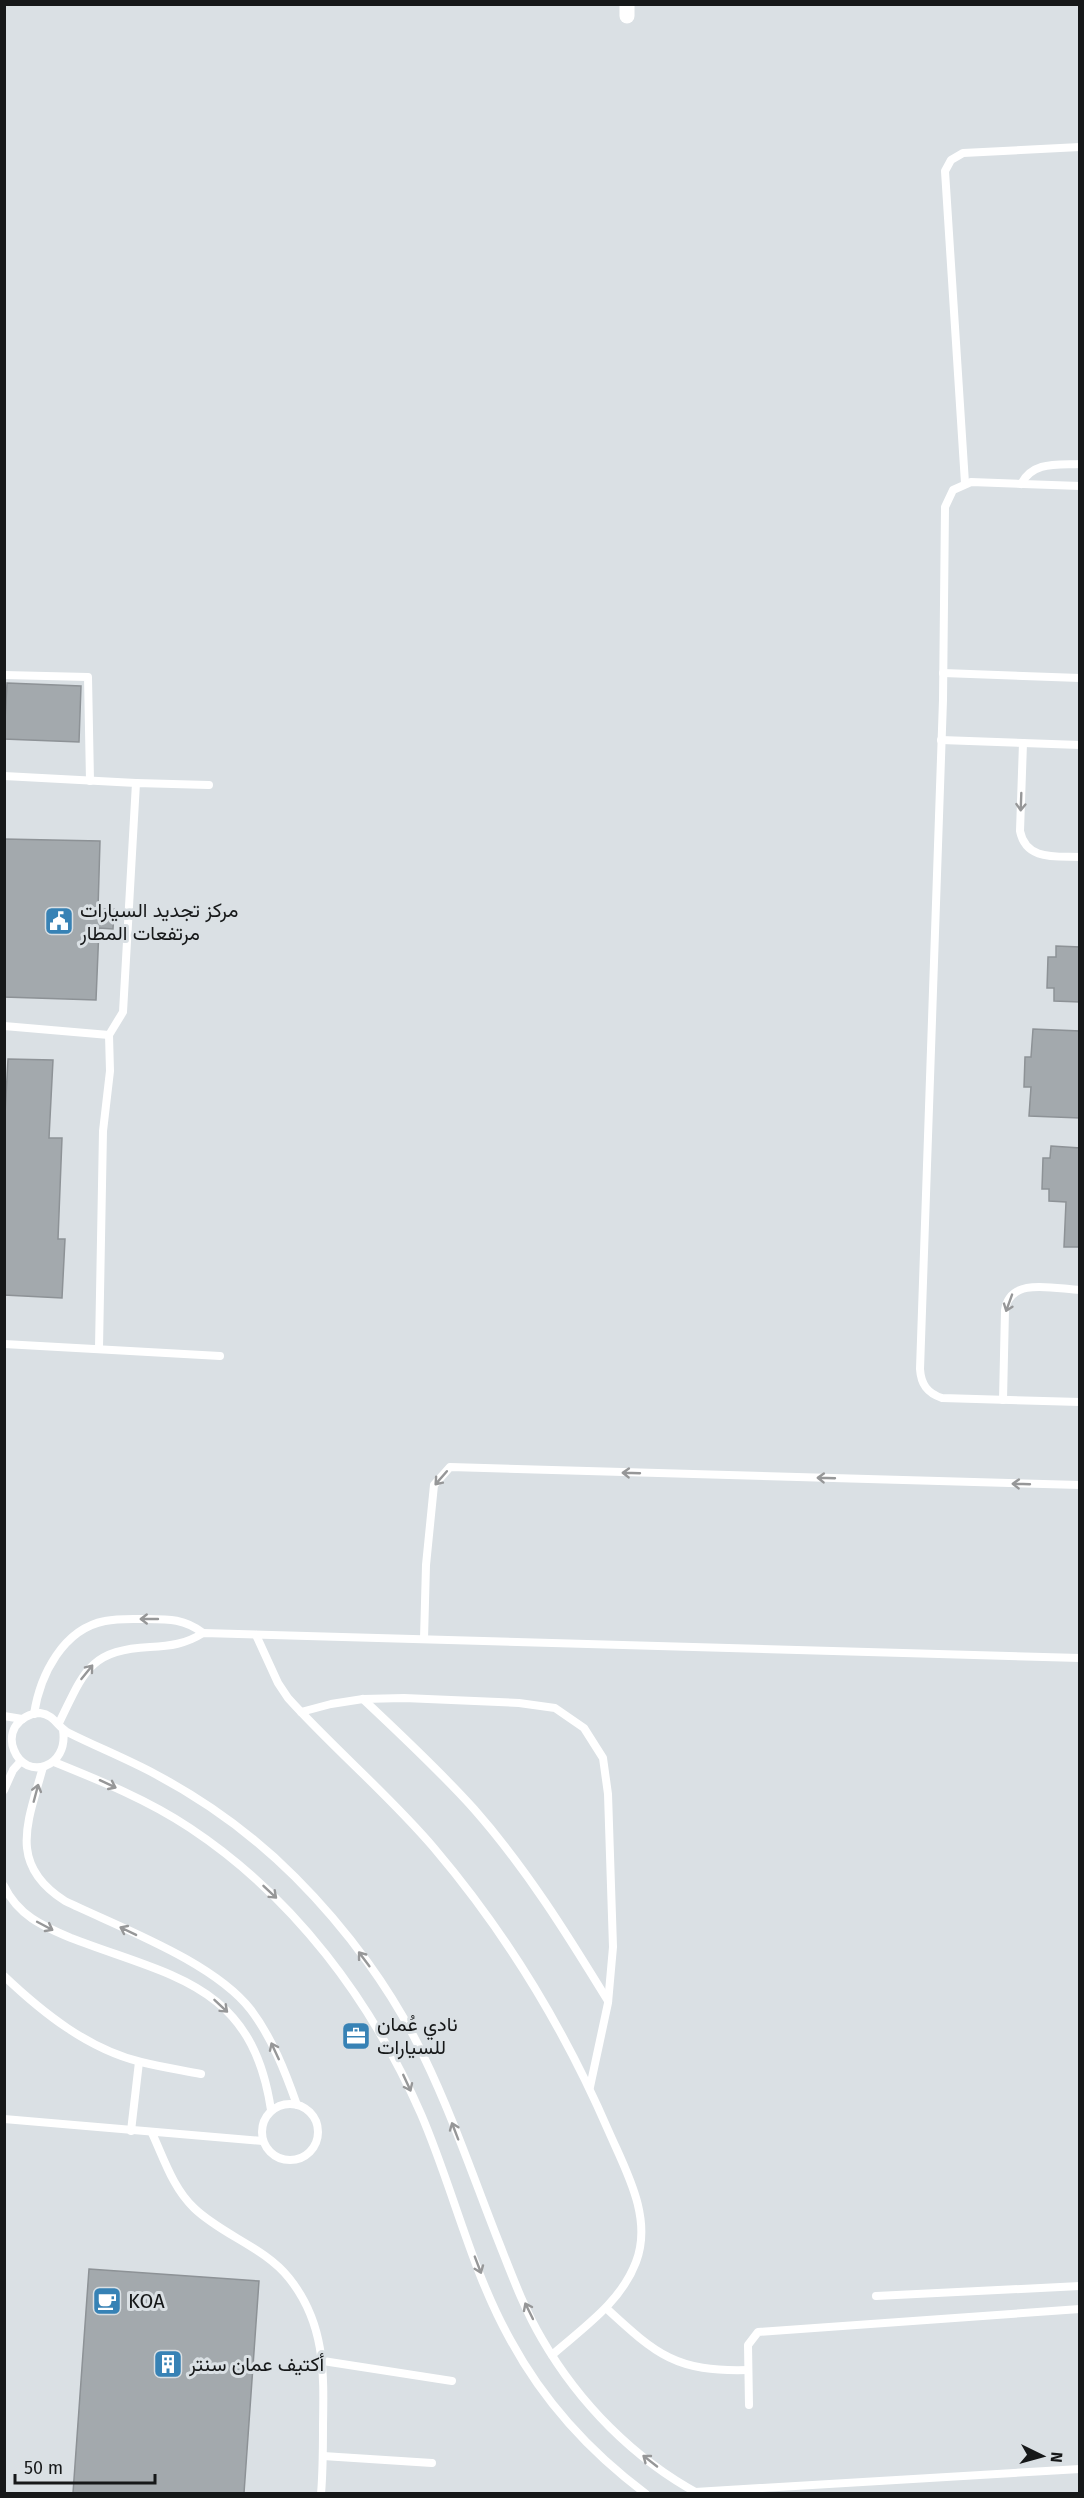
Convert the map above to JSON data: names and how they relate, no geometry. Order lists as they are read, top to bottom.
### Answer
{
  "places": {
    "public building": ["مركز تجديد السيارات مرتفعات المطار"],
    "office": ["نادي عُمان للسيارات"],
    "cafe": ["KOA"],
    "building": ["أكتيف عمان سنتر"]
  },
  "scale_bar": "50 m",
  "north": "right"
}
